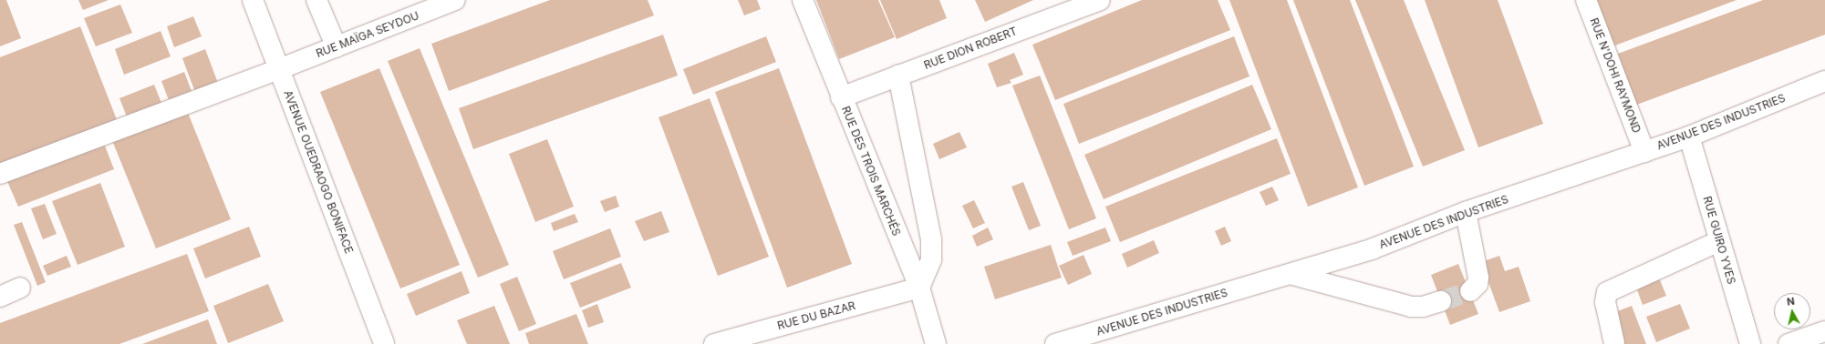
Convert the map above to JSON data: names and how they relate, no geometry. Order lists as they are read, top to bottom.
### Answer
{
  "streets": {
    "street": [
      "RUE MAÏGA SEYDOU",
      "RUE DION ROBERT",
      "RUE N'DOHI RAYMOND",
      "AVENUE DES INDUSTRIES",
      "RUE DES TROIS MARCHÉS",
      "AVENUE OUEDRAOGO BONIFACE",
      "RUE GUIRO YVES",
      "RUE DU BAZAR"
    ]
  },
  "crossings": [
    ["RUE MAÏGA SEYDOU", "AVENUE OUEDRAOGO BONIFACE"],
    ["RUE DION ROBERT", "RUE DES TROIS MARCHÉS"],
    ["RUE N'DOHI RAYMOND", "AVENUE DES INDUSTRIES"],
    ["AVENUE DES INDUSTRIES", "RUE GUIRO YVES"],
    ["RUE DES TROIS MARCHÉS", "RUE DU BAZAR"]
  ],
  "north": "top"
}
